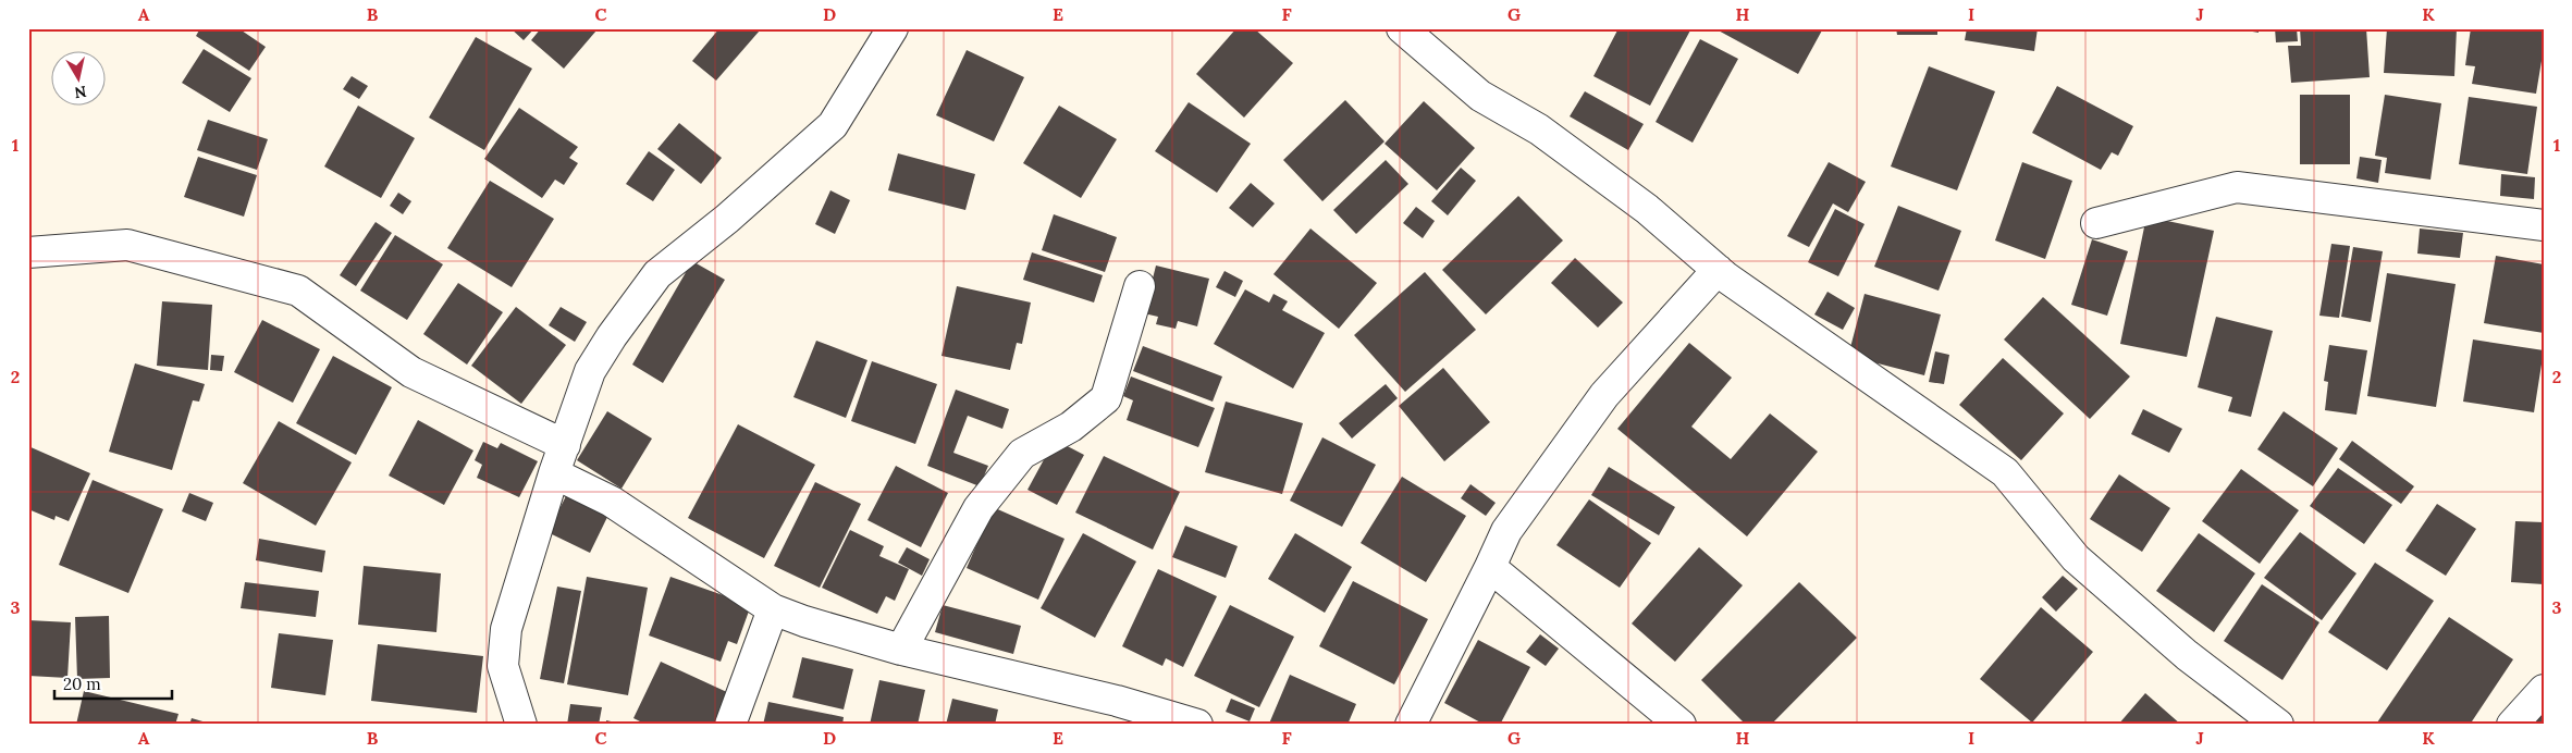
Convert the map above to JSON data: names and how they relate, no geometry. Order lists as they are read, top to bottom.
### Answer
{
  "scale_bar": "20 m",
  "north": "bottom",
  "grid": {
    "columns": [
      "A",
      "B",
      "C",
      "D",
      "E",
      "F",
      "G",
      "H",
      "I",
      "J",
      "K"
    ],
    "rows": ["1", "2", "3"]
  }
}
